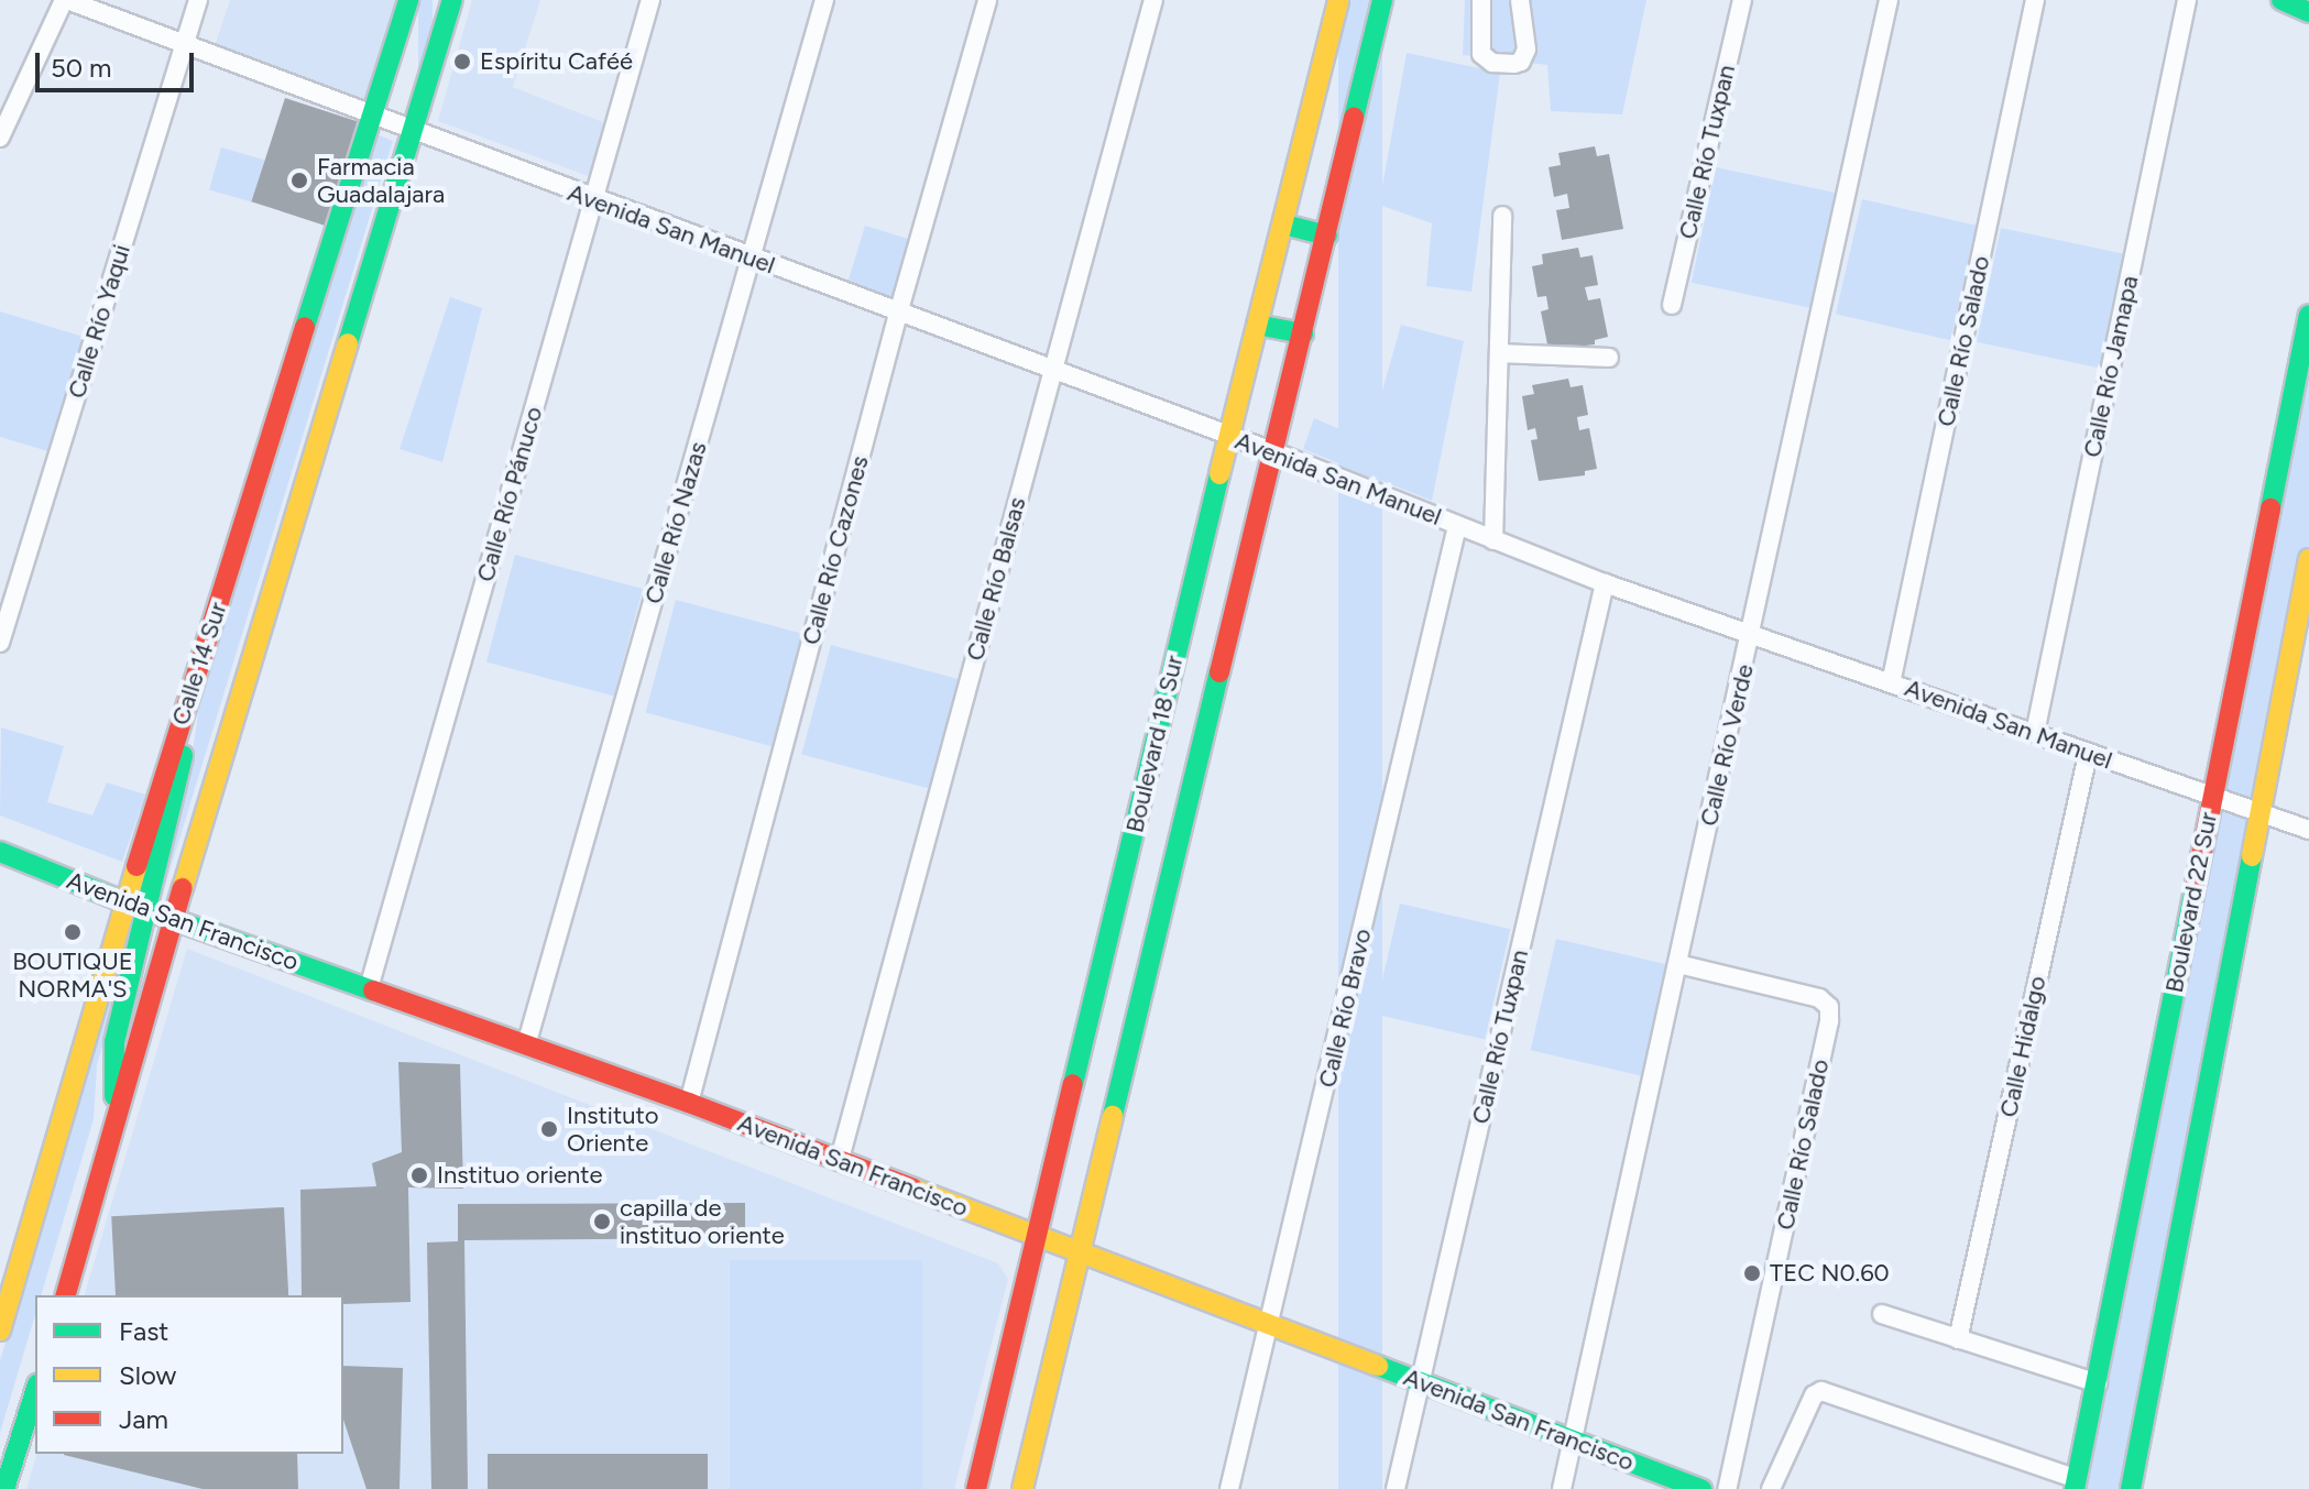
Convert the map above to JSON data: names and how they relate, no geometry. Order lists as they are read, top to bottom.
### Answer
{
  "streets": {
    "main road": [
      "Calle 14 Sur",
      "Boulevard 18 Sur",
      "Boulevard 22 Sur",
      "Avenida San Francisco"
    ],
    "street": [
      "Calle Río Tuxpan",
      "Avenida San Manuel",
      "Calle Río Yaqui",
      "Calle Río Salado",
      "Calle Río Jamapa",
      "Calle Río Pánuco",
      "Calle Río Nazas",
      "Calle Río Cazones",
      "Calle Río Balsas",
      "Calle Río Verde",
      "Calle Río Bravo",
      "Calle Hidalgo"
    ]
  },
  "crossings": [
    ["Calle Río Tuxpan", "Avenida San Manuel"],
    ["Calle Río Tuxpan", "Avenida San Francisco"],
    ["Avenida San Manuel", "Calle Río Yaqui"],
    ["Avenida San Manuel", "Calle Río Salado"],
    ["Avenida San Manuel", "Calle Río Jamapa"],
    ["Avenida San Manuel", "Calle Río Pánuco"],
    ["Avenida San Manuel", "Calle Río Nazas"],
    ["Avenida San Manuel", "Calle Río Cazones"],
    ["Avenida San Manuel", "Calle Río Balsas"],
    ["Avenida San Manuel", "Calle 14 Sur"],
    ["Avenida San Manuel", "Boulevard 18 Sur"],
    ["Avenida San Manuel", "Calle Río Verde"],
    ["Avenida San Manuel", "Boulevard 22 Sur"],
    ["Avenida San Manuel", "Calle Río Bravo"],
    ["Avenida San Manuel", "Calle Hidalgo"],
    ["Calle Río Salado", "Calle Río Verde"],
    ["Calle Río Pánuco", "Avenida San Francisco"],
    ["Calle Río Nazas", "Avenida San Francisco"],
    ["Calle Río Cazones", "Avenida San Francisco"],
    ["Calle Río Balsas", "Avenida San Francisco"],
    ["Calle 14 Sur", "Avenida San Francisco"],
    ["Boulevard 18 Sur", "Avenida San Francisco"],
    ["Calle Río Verde", "Avenida San Francisco"],
    ["Avenida San Francisco", "Calle Río Bravo"]
  ],
  "places": [
    "Espíritu Caféé",
    "Farmacia Guadalajara",
    "BOUTIQUE NORMA'S",
    "Instituto Oriente",
    "Instituo oriente",
    "capilla de instituo oriente",
    "TEC N0.60"
  ],
  "legend": ["Fast", "Slow", "Jam"],
  "scale_bar": "50 m"
}
